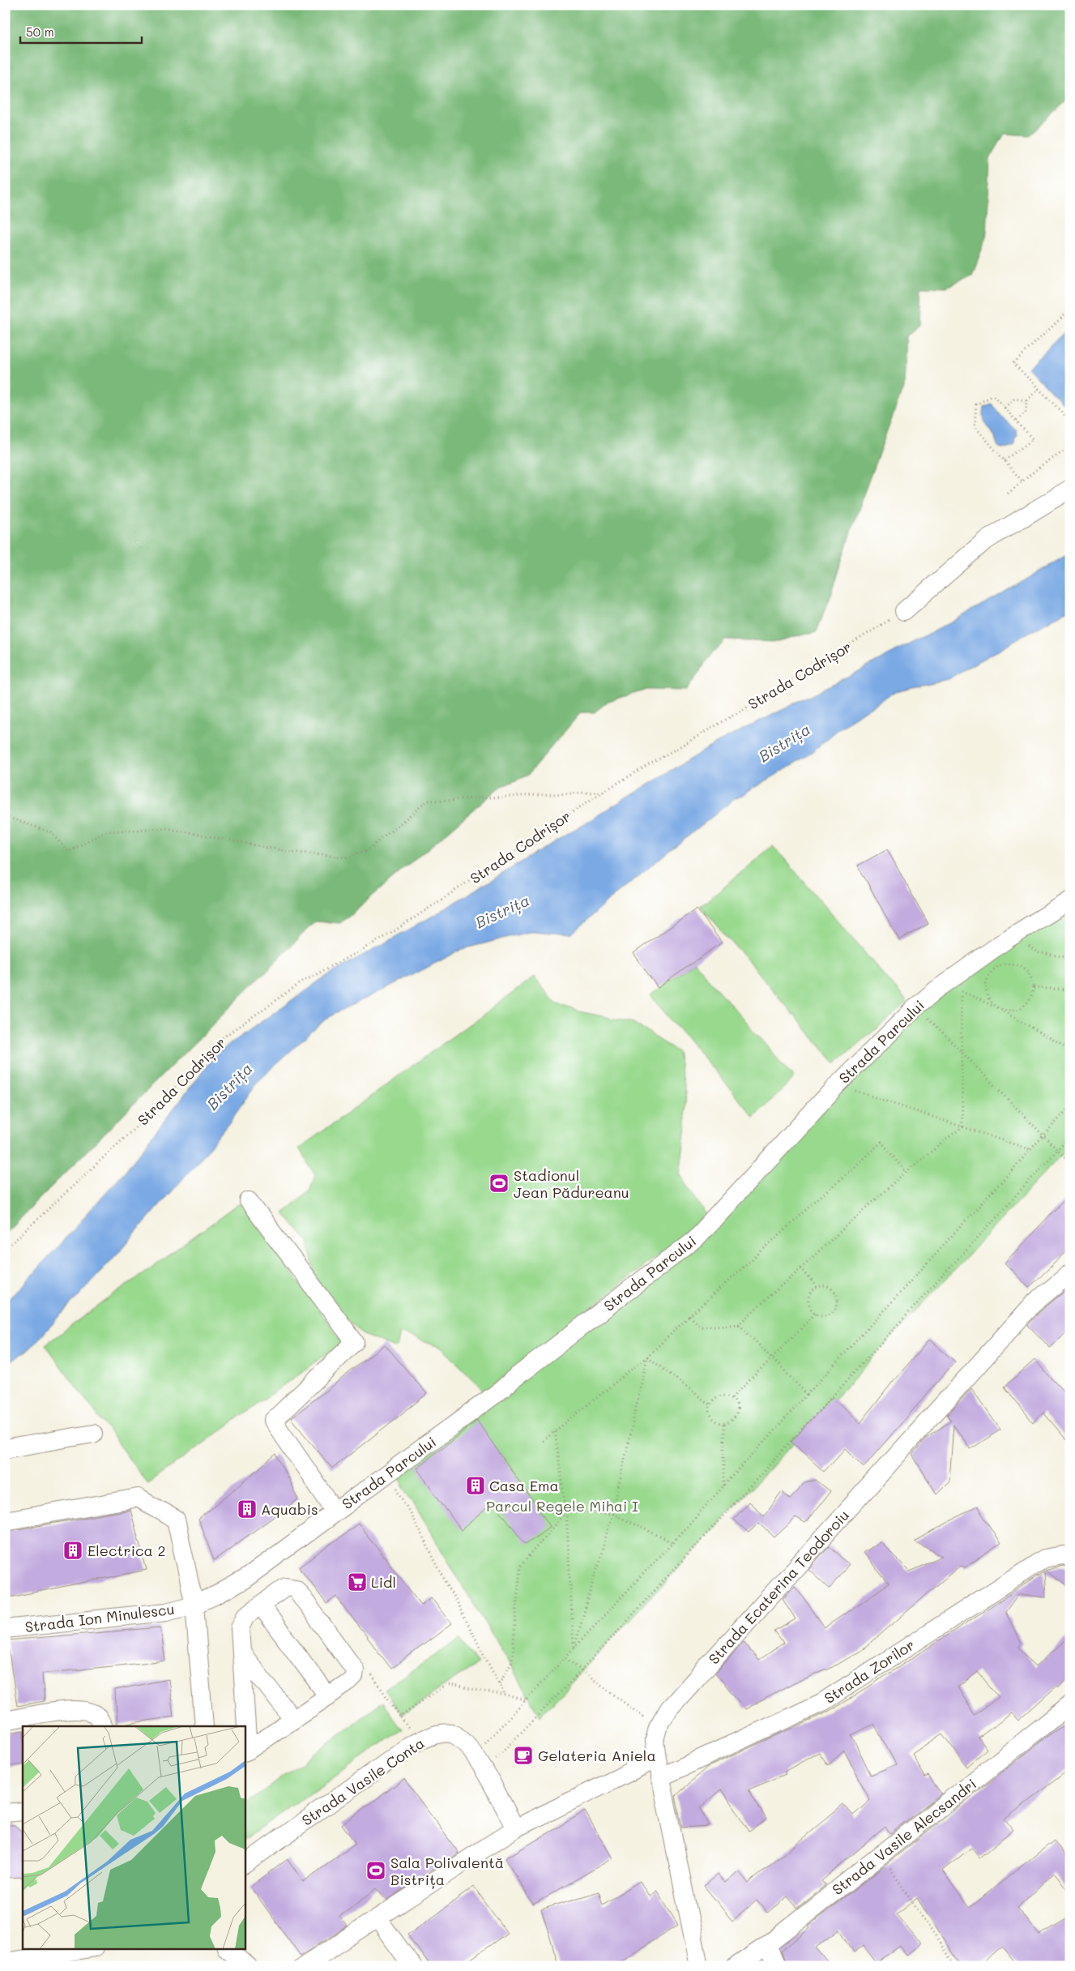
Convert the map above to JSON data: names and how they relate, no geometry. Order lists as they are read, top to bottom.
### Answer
{
  "streets": {
    "street": [
      "Strada Parcului",
      "Strada Ecaterina Teodoroiu",
      "Strada Ion Minulescu",
      "Strada Zorilor",
      "Strada Vasile Conta",
      "Strada Vasile Alecsandri"
    ],
    "path": ["Strada Codrișor"]
  },
  "crossings": [
    ["Strada Parcului", "Strada Ion Minulescu"],
    ["Strada Ecaterina Teodoroiu", "Strada Zorilor"]
  ],
  "water": ["Bistrița"],
  "parks": ["Parcul Regele Mihai I"],
  "places": {
    "sports": ["Stadionul Jean Pădureanu", "Sala Polivalentă Bistrița"],
    "building": ["Casa Ema", "Aquabis", "Electrica 2"],
    "supermarket": ["Lidl"],
    "cafe": ["Gelateria Aniela"]
  },
  "scale_bar": "50 m"
}
